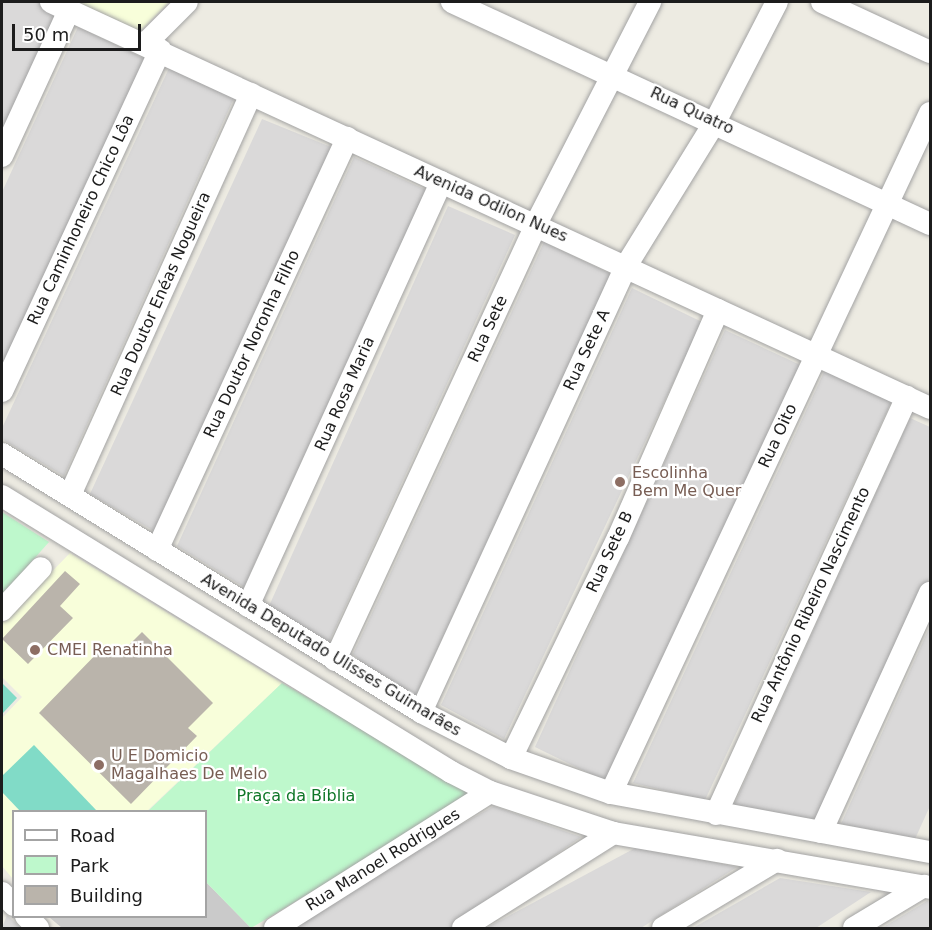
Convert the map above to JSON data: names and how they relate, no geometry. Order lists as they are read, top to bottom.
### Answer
{
  "streets": {
    "street": [
      "Rua Quatro",
      "Avenida Odilon Nues",
      "Rua Caminhoneiro Chico Lôa",
      "Rua Doutor Enéas Nogueira",
      "Rua Sete",
      "Rua Doutor Noronha Filho",
      "Rua Sete A",
      "Rua Rosa Maria",
      "Rua Oito",
      "Rua Sete B",
      "Rua Antônio Ribeiro Nascimento",
      "Avenida Deputado Ulisses Guimarães",
      "Rua Manoel Rodrigues"
    ]
  },
  "crossings": [
    ["Rua Quatro", "Rua Sete"],
    ["Rua Quatro", "Rua Sete A"],
    ["Rua Quatro", "Rua Oito"],
    ["Avenida Odilon Nues", "Rua Caminhoneiro Chico Lôa"],
    ["Avenida Odilon Nues", "Rua Doutor Enéas Nogueira"],
    ["Avenida Odilon Nues", "Rua Sete"],
    ["Avenida Odilon Nues", "Rua Doutor Noronha Filho"],
    ["Avenida Odilon Nues", "Rua Sete A"],
    ["Avenida Odilon Nues", "Rua Rosa Maria"],
    ["Avenida Odilon Nues", "Rua Oito"],
    ["Avenida Odilon Nues", "Rua Sete B"],
    ["Avenida Odilon Nues", "Rua Antônio Ribeiro Nascimento"],
    ["Rua Doutor Enéas Nogueira", "Avenida Deputado Ulisses Guimarães"],
    ["Rua Sete", "Avenida Deputado Ulisses Guimarães"],
    ["Rua Doutor Noronha Filho", "Avenida Deputado Ulisses Guimarães"],
    ["Rua Sete A", "Avenida Deputado Ulisses Guimarães"],
    ["Rua Rosa Maria", "Avenida Deputado Ulisses Guimarães"],
    ["Rua Oito", "Avenida Deputado Ulisses Guimarães"],
    ["Rua Sete B", "Avenida Deputado Ulisses Guimarães"],
    ["Rua Antônio Ribeiro Nascimento", "Avenida Deputado Ulisses Guimarães"]
  ],
  "parks": ["Praça da Bíblia"],
  "places": ["Escolinha Bem Me Quer", "CMEI Renatinha", "U E Domicio Magalhaes De Melo"],
  "legend": ["Road", "Park", "Building"],
  "scale_bar": "50 m"
}
